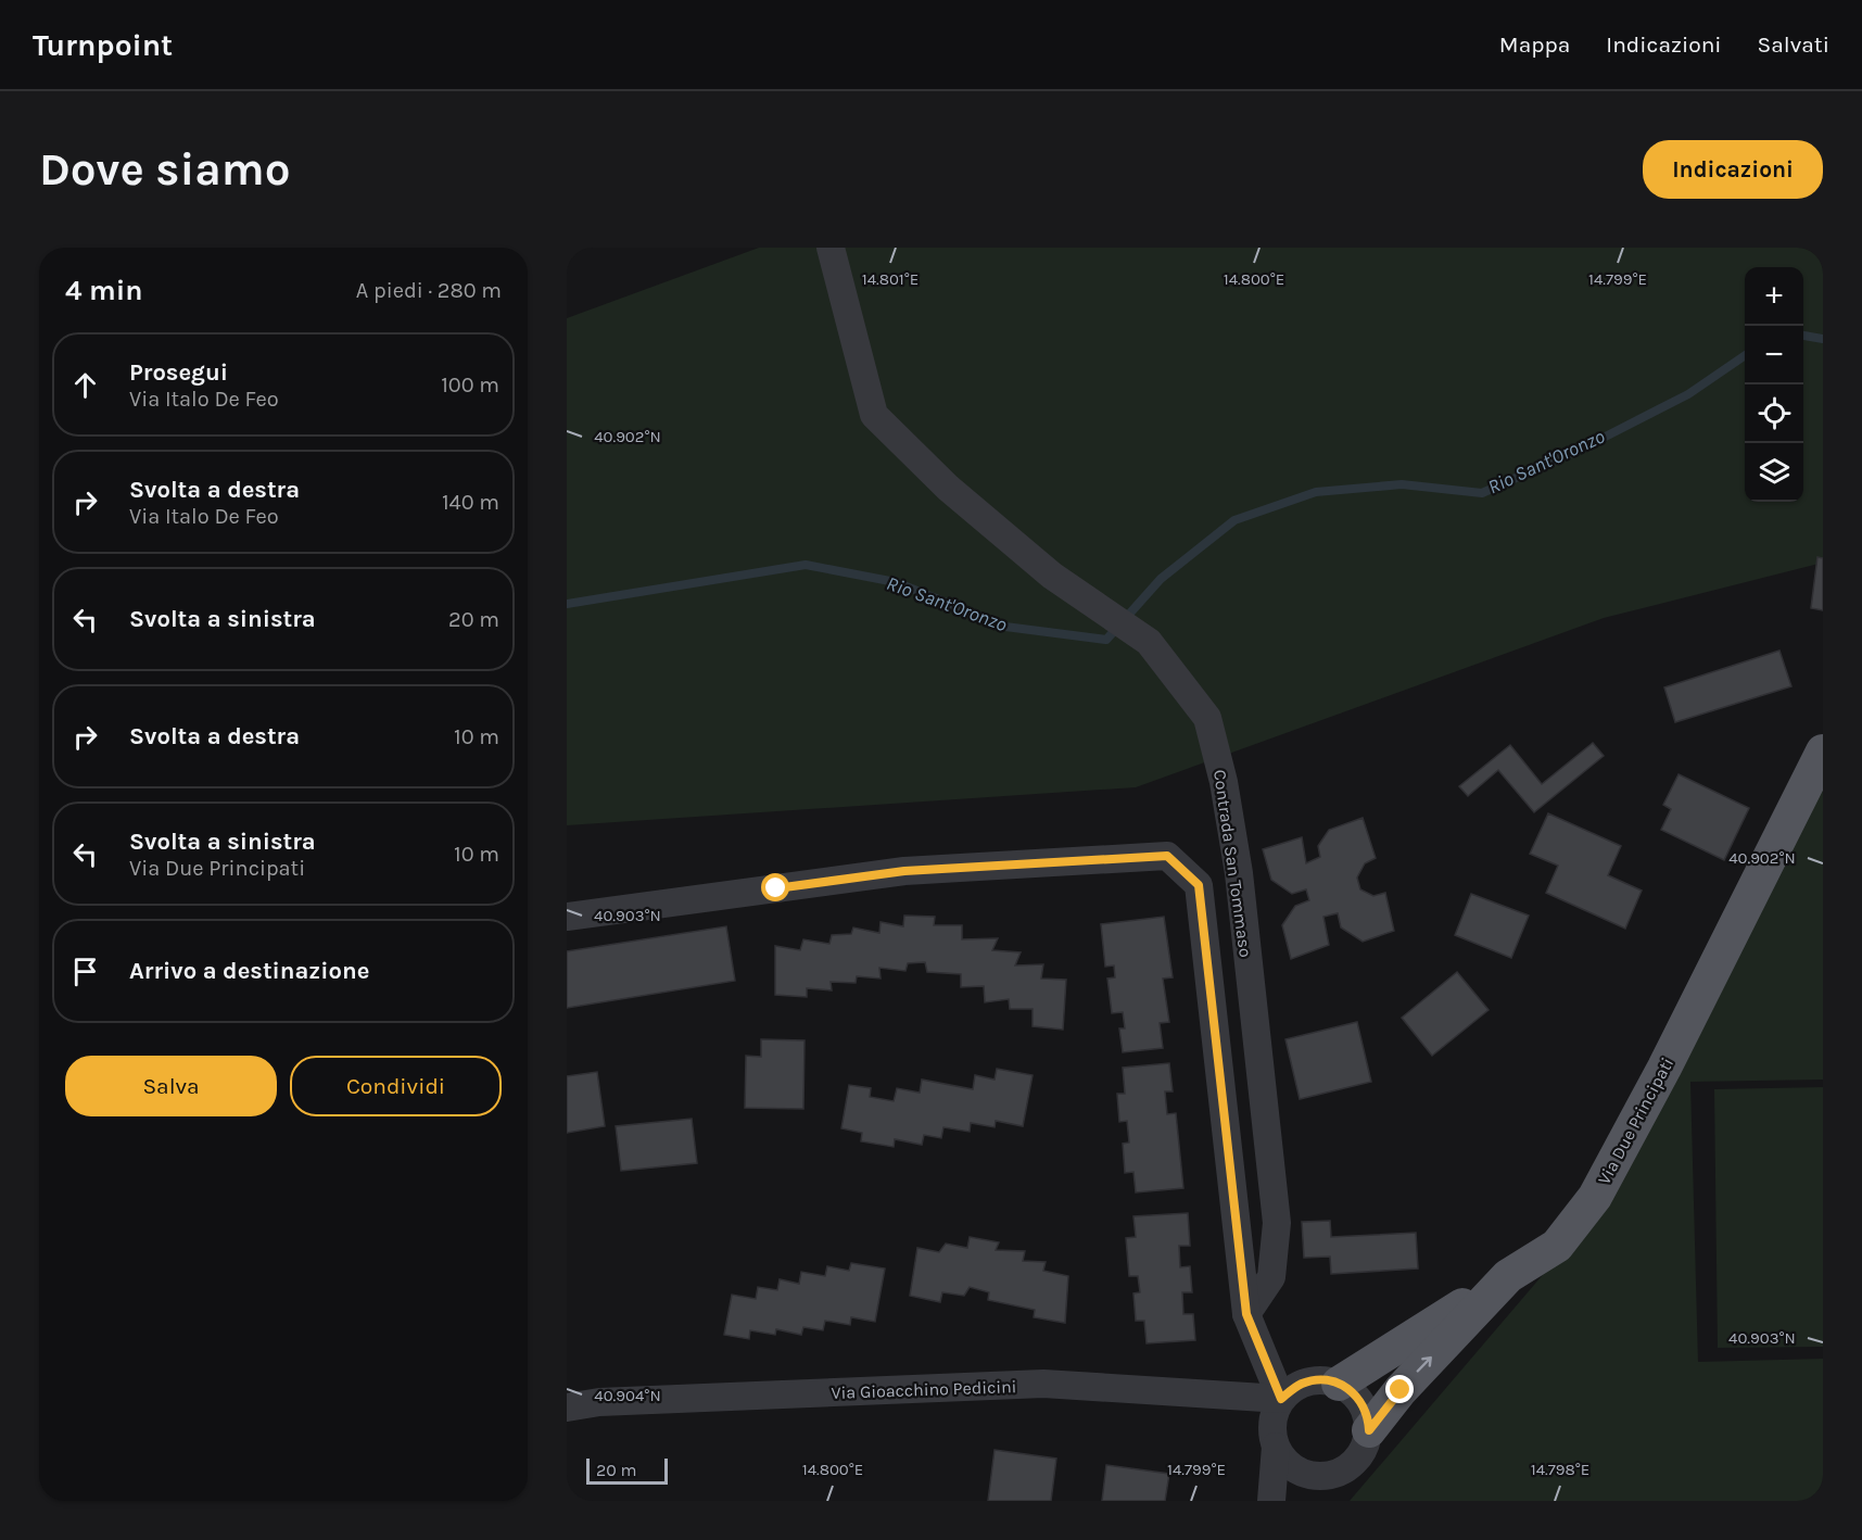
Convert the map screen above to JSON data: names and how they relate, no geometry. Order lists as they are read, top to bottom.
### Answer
{
  "streets": {
    "main road": ["Via Due Principati"],
    "street": ["Contrada San Tommaso", "Via Gioacchino Pedicini"]
  },
  "crossings": [
    ["Via Due Principati", "Via Gioacchino Pedicini"]
  ],
  "water": ["Rio Sant'Oronzo"],
  "scale_bar": "20 m",
  "page": {
    "header": "Turnpoint",
    "nav": ["Mappa", "Indicazioni", "Salvati"],
    "buttons": [
      "Indicazioni",
      ["Salva", "Condividi"]
    ],
    "title": "Dove siamo",
    "heading": ["4 min", "A piedi · 280 m"],
    "map_buttons": ["+", "−"],
    "list": [
      ["Prosegui", "Via Italo De Feo", "100 m"],
      ["Svolta a destra", "Via Italo De Feo", "140 m"],
      ["Svolta a sinistra", "20 m"],
      ["Svolta a destra", "10 m"],
      ["Svolta a sinistra", "Via Due Principati", "10 m"],
      "Arrivo a destinazione"
    ],
    "scale": "20 m"
  },
  "coordinates": [
    "14.800°E",
    "14.799°E",
    "14.801°E",
    "40.902°N",
    "40.903°N",
    "40.904°N",
    "14.798°E"
  ]
}
